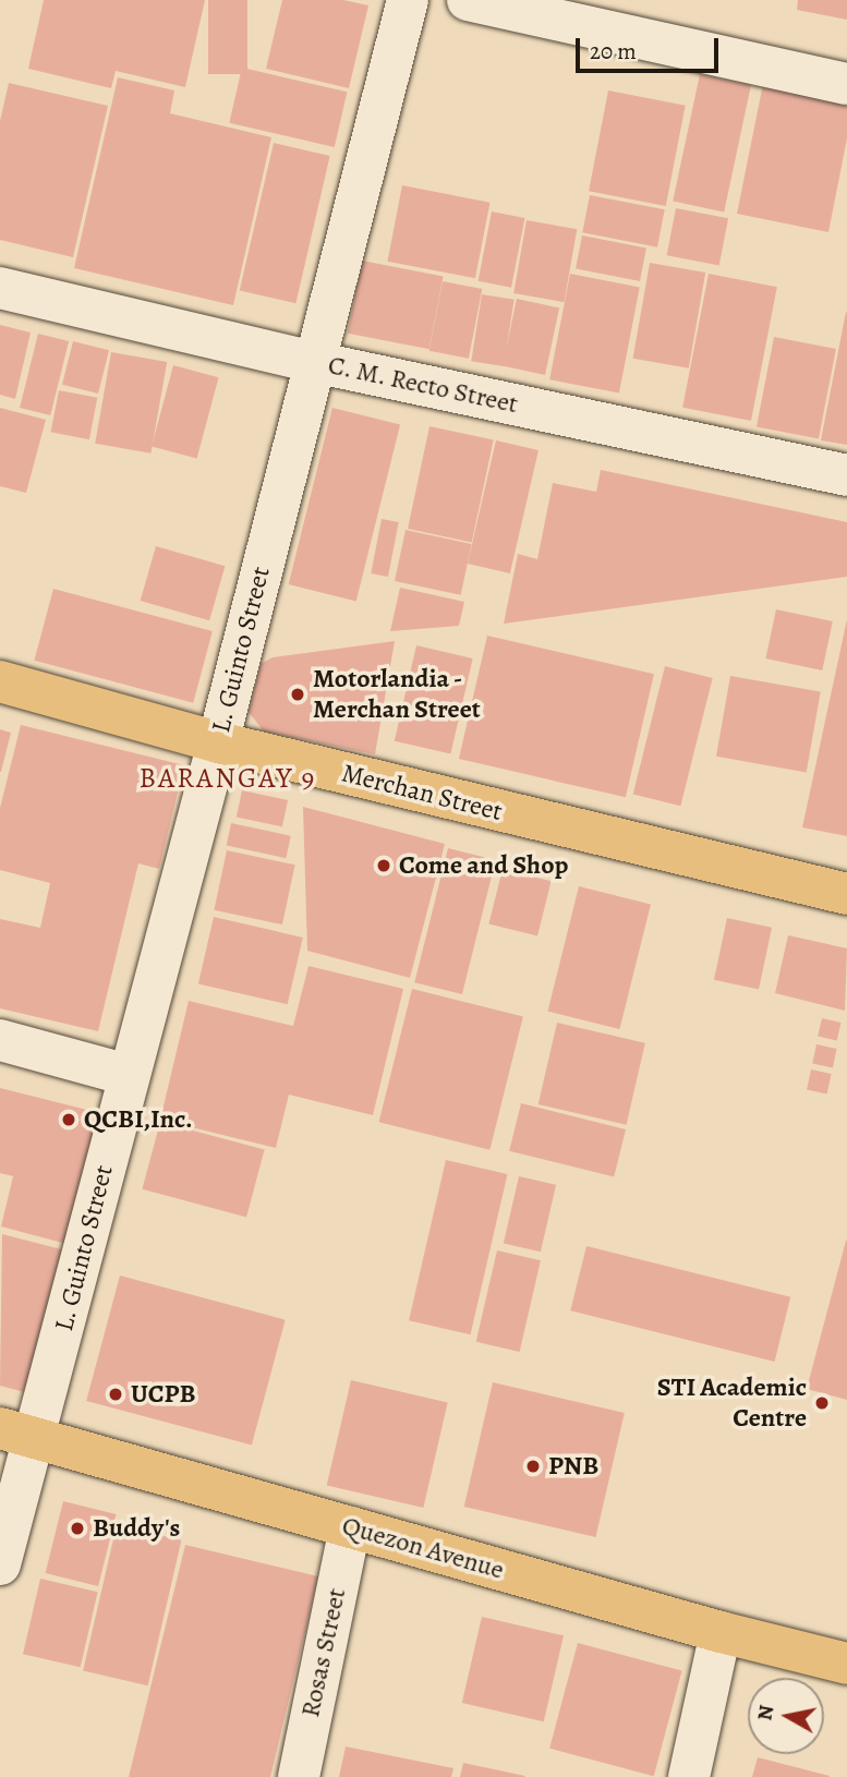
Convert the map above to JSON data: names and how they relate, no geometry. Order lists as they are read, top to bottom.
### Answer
{
  "streets": {
    "main road": ["Merchan Street", "Quezon Avenue"],
    "street": ["C. M. Recto Street", "L. Guinto Street", "Rosas Street"]
  },
  "crossings": [
    ["C. M. Recto Street", "L. Guinto Street"],
    ["L. Guinto Street", "Merchan Street"],
    ["L. Guinto Street", "Quezon Avenue"],
    ["Quezon Avenue", "Rosas Street"]
  ],
  "districts": ["BARANGAY 9"],
  "places": [
    "Motorlandia - Merchan Street",
    "Come and Shop",
    "QCBI,Inc.",
    "UCPB",
    "STI Academic Centre",
    "PNB",
    "Buddy's"
  ],
  "scale_bar": "20 m",
  "north": "left"
}
